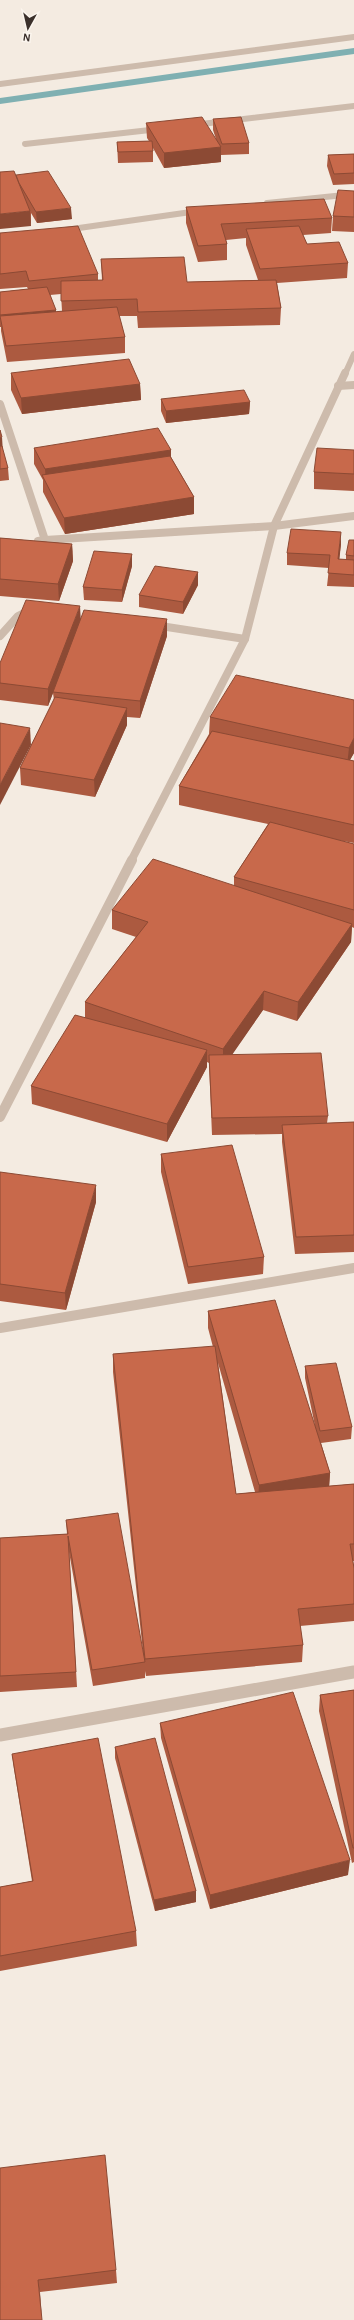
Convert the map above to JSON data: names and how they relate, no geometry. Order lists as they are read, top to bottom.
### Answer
{
  "north": "bottom"
}
